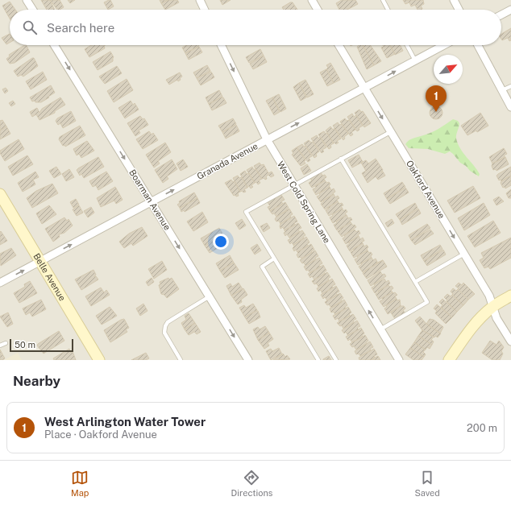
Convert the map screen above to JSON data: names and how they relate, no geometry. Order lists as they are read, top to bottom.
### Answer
{
  "streets": {
    "street": [
      "Granada Avenue",
      "Oakford Avenue",
      "Boarman Avenue",
      "West Cold Spring Lane",
      "Belle Avenue"
    ]
  },
  "crossings": [
    ["Granada Avenue", "Oakford Avenue"],
    ["Granada Avenue", "Boarman Avenue"],
    ["Granada Avenue", "West Cold Spring Lane"],
    ["Granada Avenue", "Belle Avenue"]
  ],
  "one_way": ["Granada Avenue", "Oakford Avenue", "Boarman Avenue"],
  "scale_bar": "50 m",
  "north": "top right",
  "page": {
    "search": "Search here",
    "pins": "1",
    "scale": "50 m",
    "heading": "Nearby",
    "list": [
      {
        "mark": "1",
        "name": "West Arlington Water Tower",
        "note": "Place · Oakford Avenue",
        "value": "200 m"
      }
    ],
    "nav": ["Map", "Directions", "Saved"]
  }
}
